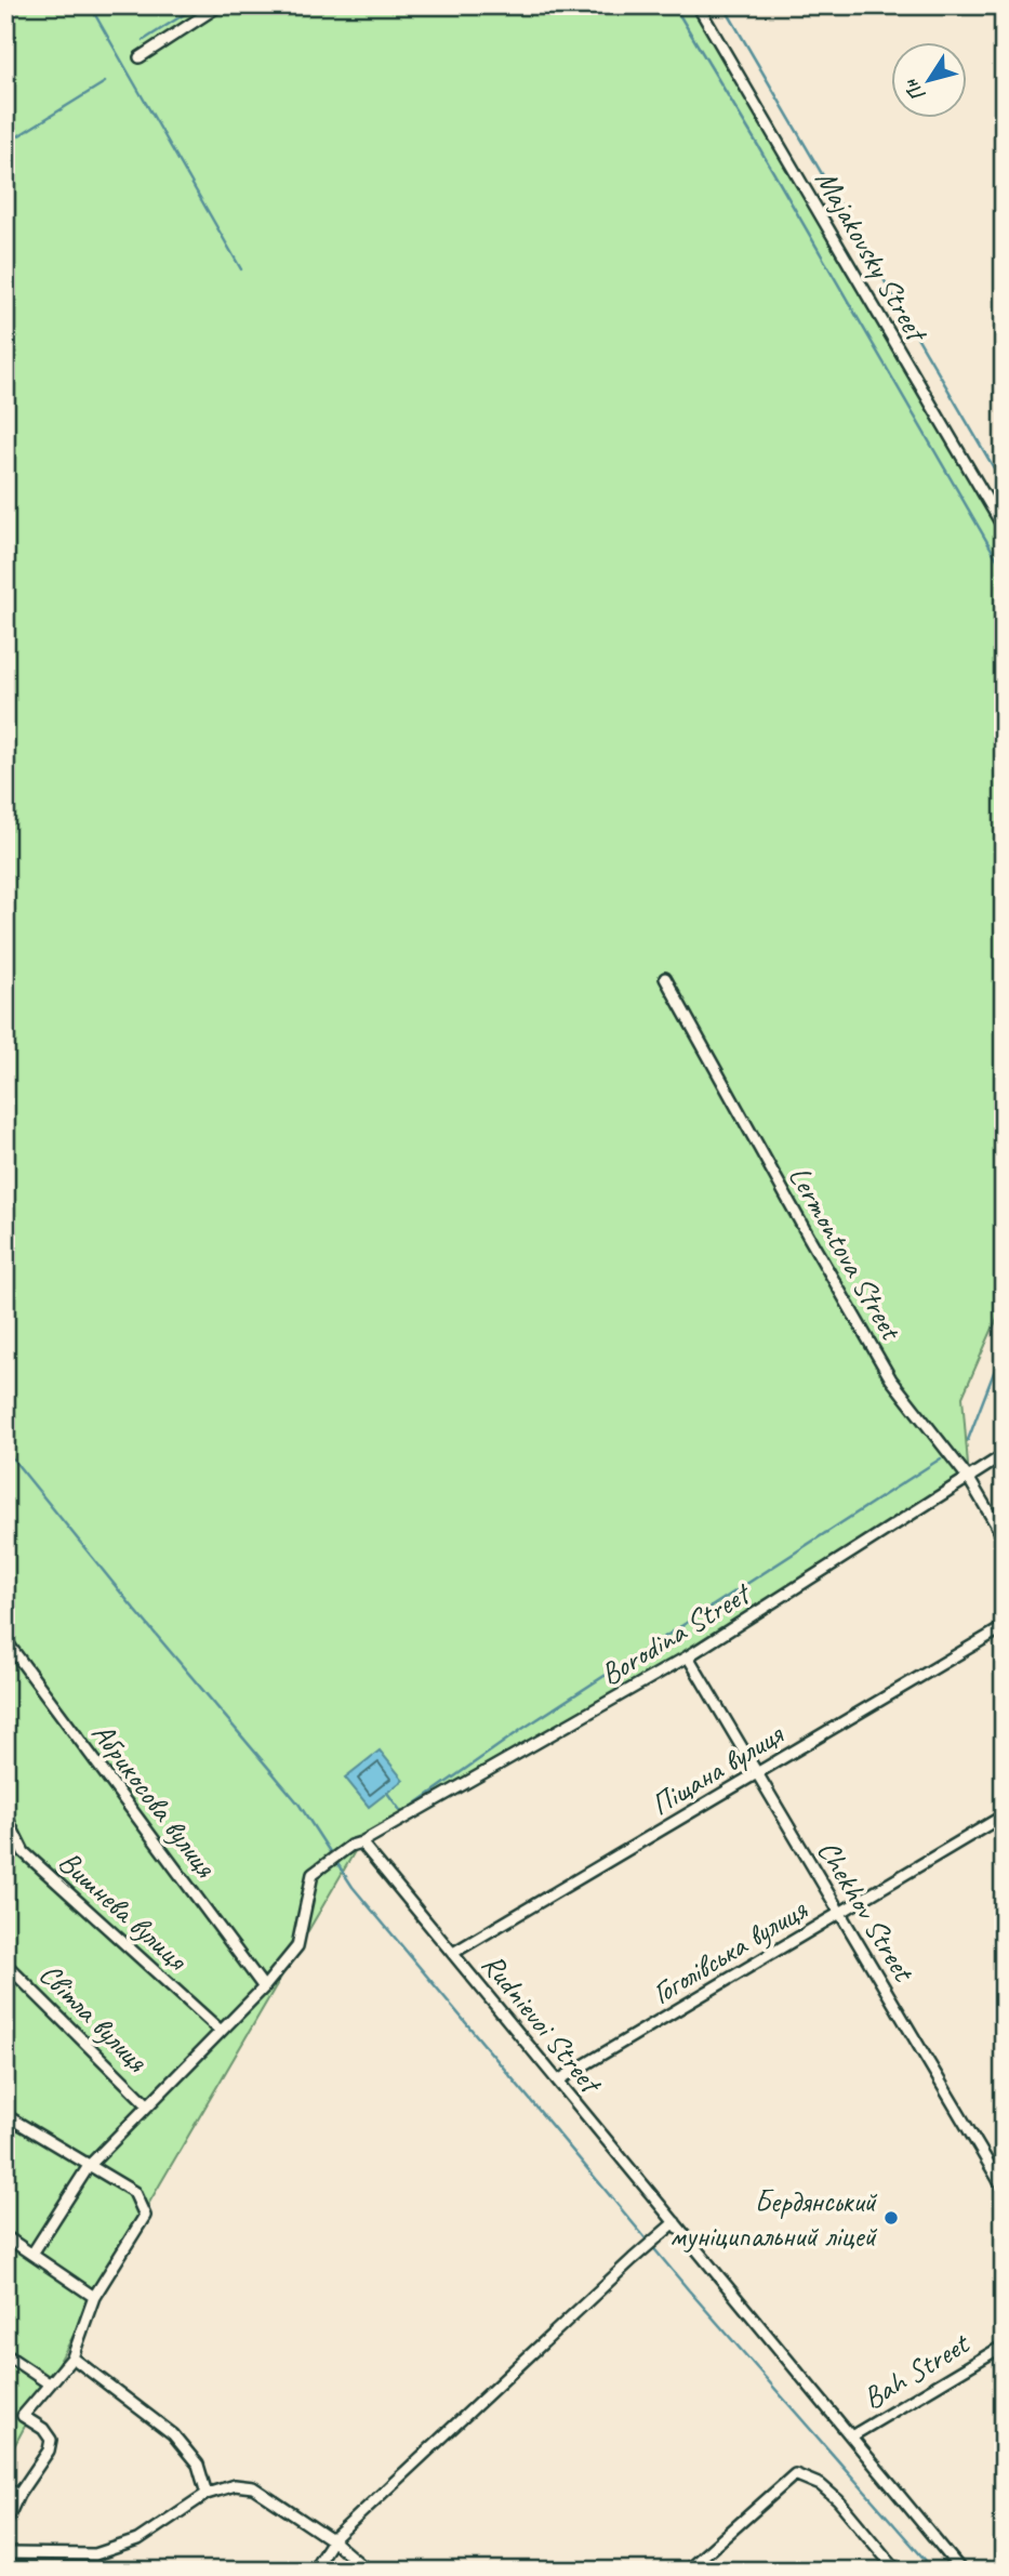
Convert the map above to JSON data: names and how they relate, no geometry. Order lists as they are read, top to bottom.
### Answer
{
  "streets": {
    "street": [
      "Majakovsky Street",
      "Lermontova Street",
      "Borodina Street",
      "Піщана вулиця",
      "Абрикосова вулиця",
      "Вишнева вулиця",
      "Chekhov Street",
      "Гоголівська вулиця",
      "Світла вулиця",
      "Rudnievoi Street",
      "Bah Street"
    ]
  },
  "crossings": [
    ["Lermontova Street", "Borodina Street"],
    ["Borodina Street", "Chekhov Street"],
    ["Borodina Street", "Rudnievoi Street"],
    ["Піщана вулиця", "Chekhov Street"],
    ["Піщана вулиця", "Rudnievoi Street"],
    ["Chekhov Street", "Гоголівська вулиця"],
    ["Гоголівська вулиця", "Rudnievoi Street"],
    ["Rudnievoi Street", "Bah Street"]
  ],
  "places": ["Бердянський муніципальний ліцей"],
  "north": "bottom left"
}
